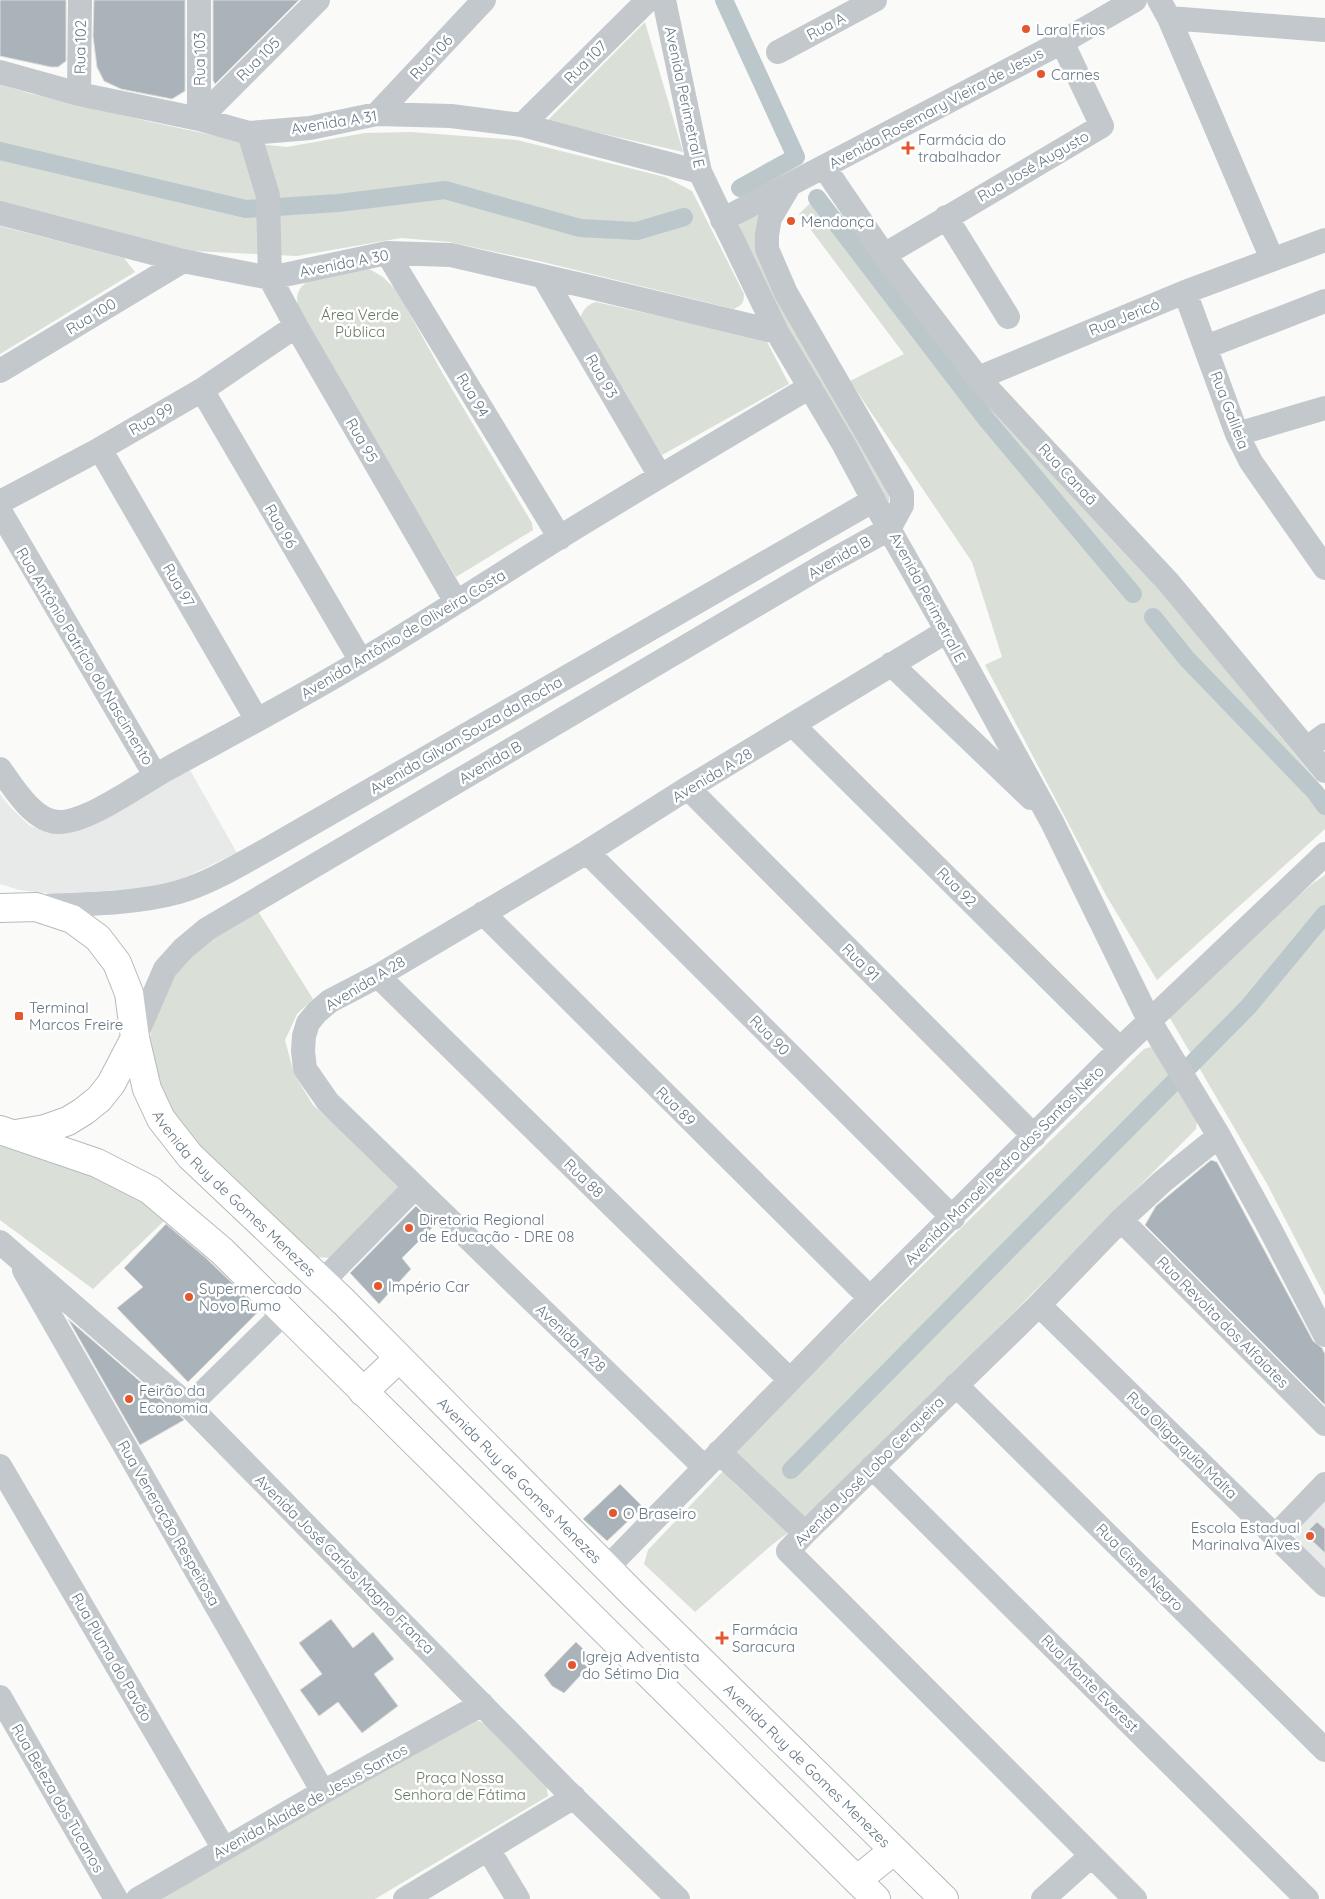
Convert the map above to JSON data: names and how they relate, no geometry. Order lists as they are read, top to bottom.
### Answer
{
  "streets": {
    "main road": ["Avenida Ruy de Gomes Menezes"],
    "street": [
      "Rua A",
      "Rua 102",
      "Rua 106",
      "Rua 103",
      "Rua 105",
      "Rua 107",
      "Avenida Perimetral E",
      "Avenida Rosemary Vieira de Jesus",
      "Avenida A 31",
      "Rua José Augusto",
      "Avenida A 30",
      "Rua 100",
      "Rua Jericó",
      "Rua 93",
      "Rua 94",
      "Rua Galileia",
      "Rua 99",
      "Rua 95",
      "Rua Canaã",
      "Rua 96",
      "Avenida B",
      "Rua 97",
      "Avenida Antônio de Oliveira Costa",
      "Rua Antônio Patrício do Nascimento",
      "Avenida Gilvan Souza da Rocha",
      "Avenida A 28",
      "Rua 92",
      "Rua 91",
      "Rua 90",
      "Rua 89",
      "Avenida Manoel Pedro dos Santos Neto",
      "Rua 88",
      "Rua Revolta dos Alfaiates",
      "Rua Oligarquia Malta",
      "Avenida José Lobo Cerqueira",
      "Rua Veneração Respeitosa",
      "Avenida José Carlos Magno França",
      "Rua Cisne Negro",
      "Rua Pluma do Pavão",
      "Rua Monte Everest",
      "Rua Beleza dos Tucanos",
      "Avenida Alaíde de Jesus Santos"
    ]
  },
  "crossings": [
    ["Rua 102", "Avenida A 31"],
    ["Rua 106", "Avenida A 31"],
    ["Rua 103", "Rua 105"],
    ["Rua 103", "Avenida A 31"],
    ["Rua 105", "Avenida A 31"],
    ["Rua 107", "Avenida A 31"],
    ["Avenida Perimetral E", "Avenida Rosemary Vieira de Jesus"],
    ["Avenida Perimetral E", "Avenida A 31"],
    ["Avenida Perimetral E", "Avenida A 30"],
    ["Avenida Perimetral E", "Avenida B"],
    ["Avenida Perimetral E", "Avenida Antônio de Oliveira Costa"],
    ["Avenida Perimetral E", "Avenida Gilvan Souza da Rocha"],
    ["Avenida Perimetral E", "Avenida A 28"],
    ["Avenida Perimetral E", "Avenida Manoel Pedro dos Santos Neto"],
    ["Avenida Rosemary Vieira de Jesus", "Rua José Augusto"],
    ["Avenida Rosemary Vieira de Jesus", "Rua Canaã"],
    ["Rua José Augusto", "Rua Canaã"],
    ["Avenida A 30", "Rua 100"],
    ["Avenida A 30", "Rua 93"],
    ["Avenida A 30", "Rua 94"],
    ["Avenida A 30", "Rua 95"],
    ["Rua Jericó", "Rua Galileia"],
    ["Rua Jericó", "Rua Canaã"],
    ["Rua 93", "Avenida Antônio de Oliveira Costa"],
    ["Rua 94", "Avenida Antônio de Oliveira Costa"],
    ["Rua 99", "Rua 95"],
    ["Rua 99", "Rua 96"],
    ["Rua 99", "Rua 97"],
    ["Rua 95", "Avenida Antônio de Oliveira Costa"],
    ["Rua 96", "Avenida Antônio de Oliveira Costa"],
    ["Avenida B", "Avenida Ruy de Gomes Menezes"],
    ["Rua 97", "Avenida Antônio de Oliveira Costa"],
    ["Avenida Antônio de Oliveira Costa", "Rua Antônio Patrício do Nascimento"],
    ["Avenida Gilvan Souza da Rocha", "Avenida Ruy de Gomes Menezes"],
    ["Avenida A 28", "Rua 92"],
    ["Avenida A 28", "Rua 91"],
    ["Avenida A 28", "Rua 90"],
    ["Avenida A 28", "Rua 89"],
    ["Avenida A 28", "Avenida Manoel Pedro dos Santos Neto"],
    ["Avenida A 28", "Rua 88"],
    ["Avenida A 28", "Avenida José Lobo Cerqueira"],
    ["Rua 92", "Avenida Manoel Pedro dos Santos Neto"],
    ["Rua 91", "Avenida Manoel Pedro dos Santos Neto"],
    ["Rua 90", "Avenida Manoel Pedro dos Santos Neto"],
    ["Rua 89", "Avenida Manoel Pedro dos Santos Neto"],
    ["Avenida Manoel Pedro dos Santos Neto", "Rua 88"],
    ["Avenida Manoel Pedro dos Santos Neto", "Avenida Ruy de Gomes Menezes"],
    ["Rua Revolta dos Alfaiates", "Avenida José Lobo Cerqueira"],
    ["Rua Oligarquia Malta", "Avenida José Lobo Cerqueira"],
    ["Avenida José Lobo Cerqueira", "Rua Cisne Negro"],
    ["Avenida José Lobo Cerqueira", "Rua Monte Everest"],
    ["Rua Veneração Respeitosa", "Avenida José Carlos Magno França"],
    ["Rua Veneração Respeitosa", "Avenida Alaíde de Jesus Santos"],
    ["Avenida José Carlos Magno França", "Avenida Alaíde de Jesus Santos"],
    ["Rua Pluma do Pavão", "Avenida Alaíde de Jesus Santos"]
  ],
  "parks": ["Área Verde Pública", "Praça Nossa Senhora de Fátima"],
  "places": {
    "other": [
      "Lara Frios",
      "Carnes",
      "Mendonça",
      "Diretoria Regional de Educação - DRE 08",
      "Império Car",
      "Supermercado Novo Rumo",
      "Feirão da Economia",
      "O Braseiro",
      "Escola Estadual Marinalva Alves",
      "Igreja Adventista do Sétimo Dia"
    ],
    "health": ["Farmácia do trabalhador", "Farmácia Saracura"],
    "transit": ["Terminal Marcos Freire"]
  }
}
